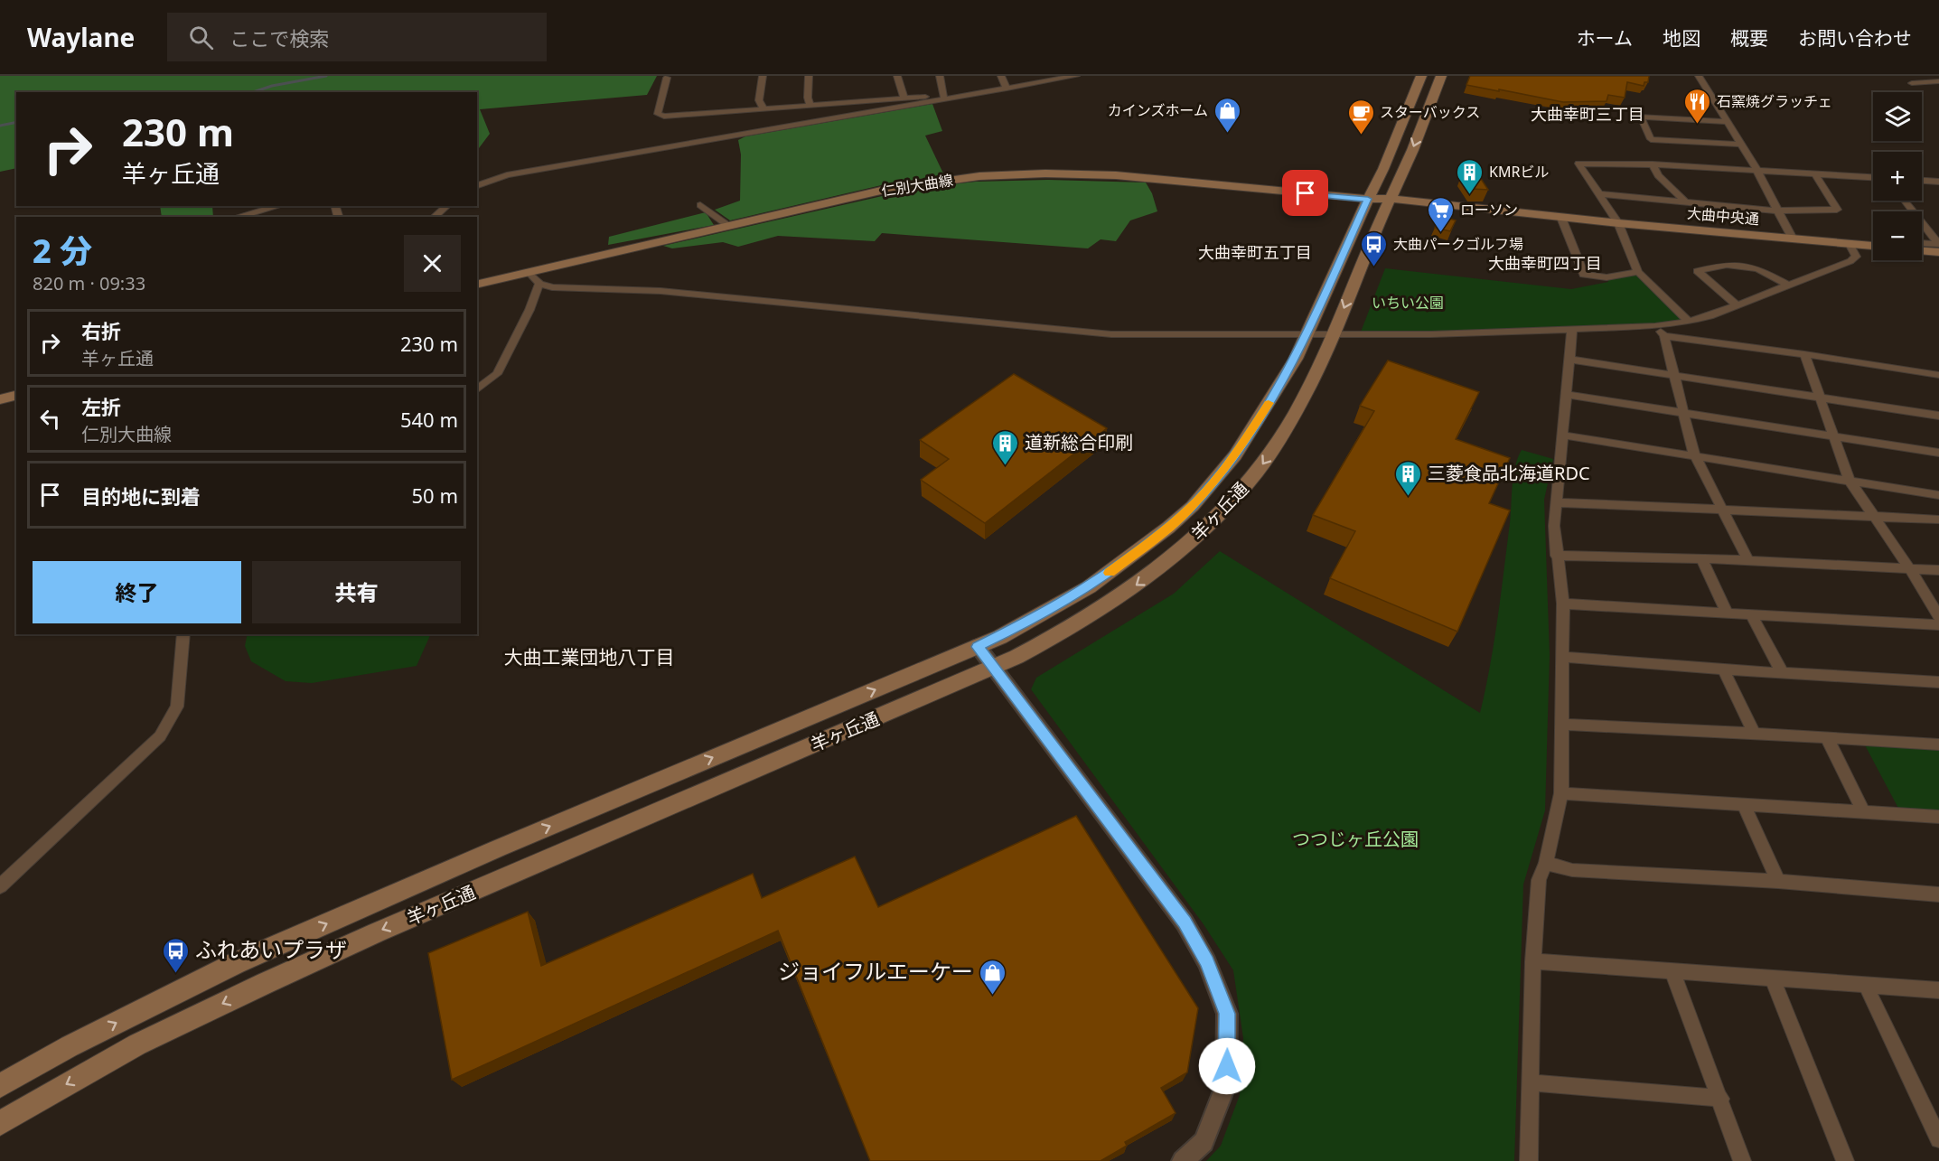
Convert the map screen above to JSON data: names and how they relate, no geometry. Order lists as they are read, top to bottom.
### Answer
{
  "streets": {
    "main road": ["仁別大曲線", "大曲中央通", "羊ヶ丘通"]
  },
  "crossings": [
    ["仁別大曲線", "大曲中央通"],
    ["仁別大曲線", "羊ヶ丘通"],
    ["大曲中央通", "羊ヶ丘通"]
  ],
  "districts": [
    "大曲幸町三丁目",
    "大曲幸町五丁目",
    "大曲幸町四丁目",
    "大曲工業団地八丁目"
  ],
  "parks": ["いちい公園", "つつじヶ丘公園"],
  "places": {
    "restaurant": ["石窯焼グラッチェ"],
    "shop": ["カインズホーム", "ジョイフルエーケー"],
    "cafe": ["スターバックス"],
    "building": ["KMRビル", "道新総合印刷", "三菱食品北海道RDC"],
    "supermarket": ["ローソン"],
    "bus stop": ["大曲パークゴルフ場", "ふれあいプラザ"]
  },
  "page": {
    "header": "Waylane",
    "search": "ここで検索",
    "nav": [
      "ホーム",
      "地図",
      "概要",
      "お問い合わせ"
    ],
    "map_buttons": ["+", "−"],
    "turn": ["230 m", "羊ヶ丘通"],
    "heading": ["2 分", "820 m · 09:33"],
    "list": [
      {
        "name": "右折",
        "note": "羊ヶ丘通",
        "value": "230 m"
      },
      {
        "name": "左折",
        "note": "仁別大曲線",
        "value": "540 m"
      },
      {
        "name": "目的地に到着",
        "value": "50 m"
      }
    ],
    "buttons": ["終了", "共有"]
  }
}
